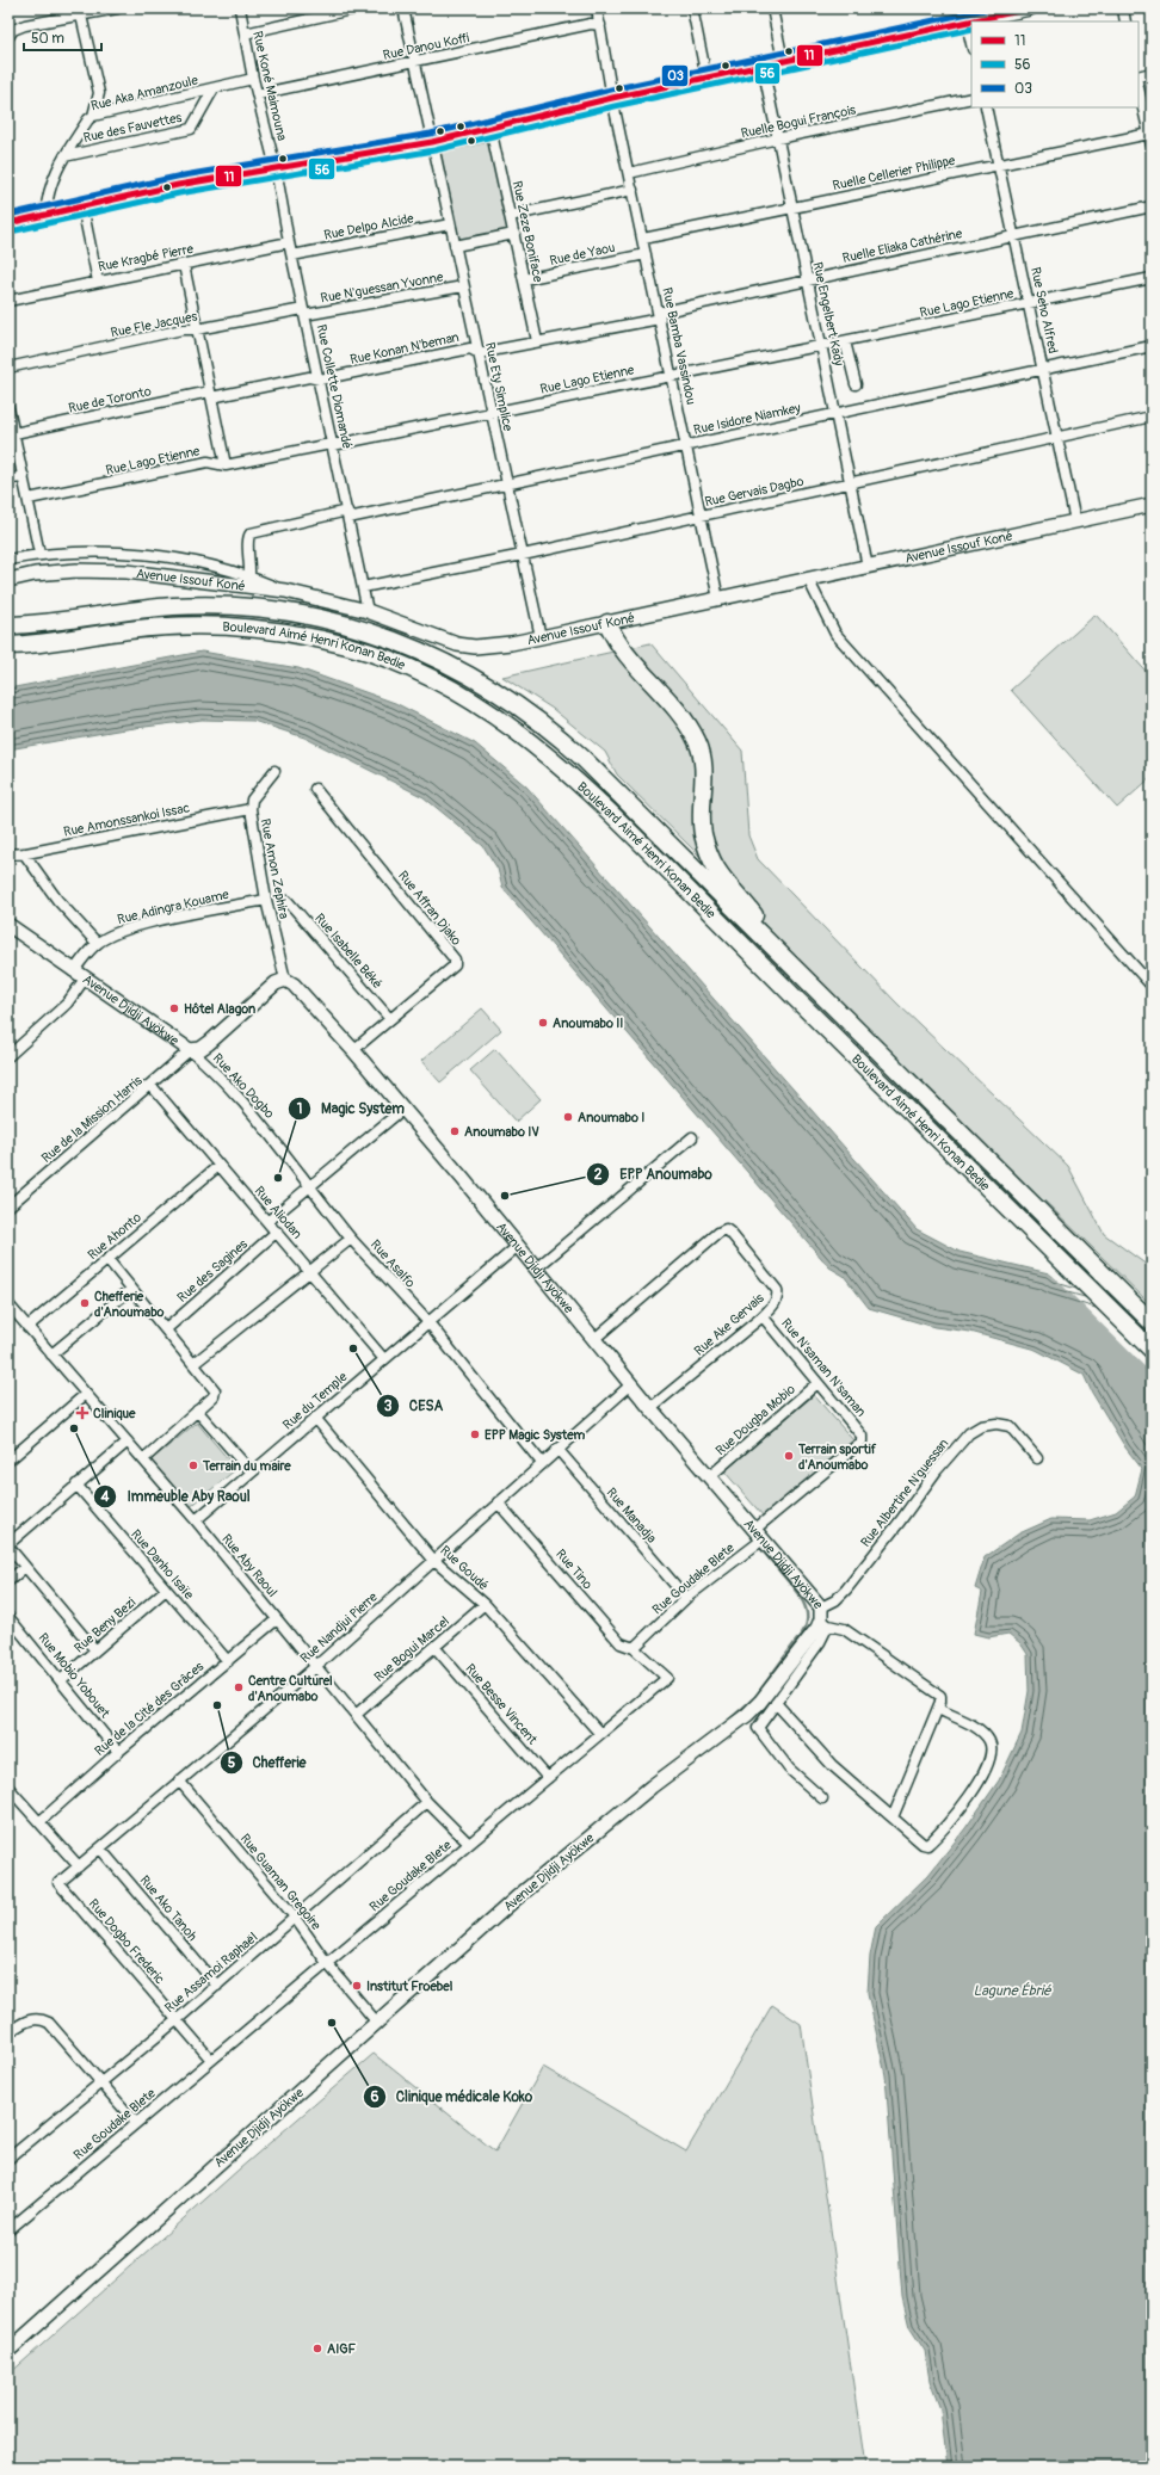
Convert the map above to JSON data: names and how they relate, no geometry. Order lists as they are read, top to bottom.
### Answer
{
  "streets": {
    "highway": ["Boulevard Aimé Henri Konan Bedie"],
    "street": [
      "Rue Danou Koffi",
      "Rue Koné Maimouna",
      "Rue Aka Amanzoule",
      "Ruelle Bogui François",
      "Rue des Fauvettes",
      "Ruelle Cellerier Philippe",
      "Rue Delpo Alcide",
      "Rue Zeze Boniface",
      "Ruelle Eliaka Cathérine",
      "Rue de Yaou",
      "Rue Kragbé Pierre",
      "Rue N'guessan Yvonne",
      "Rue Lago Etienne",
      "Rue Seho Alfred",
      "Rue Engelbert Kady",
      "Rue Fle Jacques",
      "Rue Bamba Vassindou",
      "Rue Konan N'beman",
      "Rue Collette Diomandé",
      "Rue Ety Simplice",
      "Rue de Toronto",
      "Rue Isidore Niamkey",
      "Rue Gervais Dagbo",
      "Avenue Issouf Koné",
      "Rue Amonssankoi Issac",
      "Rue Amon Zephira",
      "Rue Adingra Kouame",
      "Rue Affran Djako",
      "Rue Isabelle Béké",
      "Avenue Djidji Ayökwe",
      "Rue Ako Dogbo",
      "Rue de la Mission Harris",
      "Rue Aliodan",
      "Rue Ahonto",
      "Rue Asalfo",
      "Rue des Sagines",
      "Rue Ake Gervais",
      "Rue N'saman N'saman",
      "Rue du Temple",
      "Rue Dougba Mobio",
      "Rue Albertine N'guessan",
      "Rue Manadja",
      "Rue Danho Isaïe",
      "Rue Aby Raoul",
      "Rue Goudé",
      "Rue Tino",
      "Rue Goudake Blete",
      "Rue Beny Bezi",
      "Rue Nandjui Pierre",
      "Rue Bogui Marcel",
      "Rue Mobio Yobouet",
      "Rue Besse Vincent",
      "Rue de la Cité des Grâces",
      "Rue Guaman Gregoire",
      "Rue Ako Tanoh",
      "Rue Dogbo Frederic",
      "Rue Assamoi Raphaël"
    ]
  },
  "crossings": [
    ["Rue Danou Koffi", "Rue Koné Maimouna"],
    ["Rue Danou Koffi", "Rue Bamba Vassindou"],
    ["Rue Danou Koffi", "Rue Ety Simplice"],
    ["Rue Koné Maimouna", "Rue Aka Amanzoule"],
    ["Rue Koné Maimouna", "Rue Collette Diomandé"],
    ["Rue Aka Amanzoule", "Rue des Fauvettes"],
    ["Ruelle Bogui François", "Rue Engelbert Kady"],
    ["Ruelle Bogui François", "Rue Bamba Vassindou"],
    ["Ruelle Cellerier Philippe", "Rue Seho Alfred"],
    ["Ruelle Cellerier Philippe", "Rue Engelbert Kady"],
    ["Ruelle Cellerier Philippe", "Rue Bamba Vassindou"],
    ["Rue Delpo Alcide", "Rue Collette Diomandé"],
    ["Rue Delpo Alcide", "Rue Ety Simplice"],
    ["Rue Zeze Boniface", "Rue de Yaou"],
    ["Rue Zeze Boniface", "Rue Konan N'beman"],
    ["Ruelle Eliaka Cathérine", "Rue Seho Alfred"],
    ["Ruelle Eliaka Cathérine", "Rue Engelbert Kady"],
    ["Ruelle Eliaka Cathérine", "Rue Bamba Vassindou"],
    ["Ruelle Eliaka Cathérine", "Rue Konan N'beman"],
    ["Rue de Yaou", "Rue Bamba Vassindou"],
    ["Rue Kragbé Pierre", "Rue Collette Diomandé"],
    ["Rue N'guessan Yvonne", "Rue Fle Jacques"],
    ["Rue N'guessan Yvonne", "Rue Collette Diomandé"],
    ["Rue N'guessan Yvonne", "Rue Ety Simplice"],
    ["Rue Lago Etienne", "Rue Seho Alfred"],
    ["Rue Lago Etienne", "Rue Engelbert Kady"],
    ["Rue Lago Etienne", "Rue Bamba Vassindou"],
    ["Rue Lago Etienne", "Rue Collette Diomandé"],
    ["Rue Lago Etienne", "Rue Ety Simplice"],
    ["Rue Seho Alfred", "Rue Isidore Niamkey"],
    ["Rue Seho Alfred", "Rue Gervais Dagbo"],
    ["Rue Seho Alfred", "Avenue Issouf Koné"],
    ["Rue Engelbert Kady", "Rue Isidore Niamkey"],
    ["Rue Engelbert Kady", "Rue Gervais Dagbo"],
    ["Rue Engelbert Kady", "Avenue Issouf Koné"],
    ["Rue Fle Jacques", "Rue Collette Diomandé"],
    ["Rue Bamba Vassindou", "Rue Konan N'beman"],
    ["Rue Bamba Vassindou", "Rue Isidore Niamkey"],
    ["Rue Bamba Vassindou", "Rue Gervais Dagbo"],
    ["Rue Bamba Vassindou", "Avenue Issouf Koné"],
    ["Rue Konan N'beman", "Rue Collette Diomandé"],
    ["Rue Konan N'beman", "Rue Ety Simplice"],
    ["Rue Konan N'beman", "Rue de Toronto"],
    ["Rue Collette Diomandé", "Rue Isidore Niamkey"],
    ["Rue Collette Diomandé", "Rue Gervais Dagbo"],
    ["Rue Collette Diomandé", "Avenue Issouf Koné"],
    ["Rue Ety Simplice", "Rue Isidore Niamkey"],
    ["Rue Ety Simplice", "Rue Gervais Dagbo"],
    ["Rue Ety Simplice", "Avenue Issouf Koné"],
    ["Rue Amonssankoi Issac", "Rue Amon Zephira"],
    ["Rue Amon Zephira", "Rue Adingra Kouame"],
    ["Rue Amon Zephira", "Avenue Djidji Ayökwe"],
    ["Rue Adingra Kouame", "Avenue Djidji Ayökwe"],
    ["Rue Affran Djako", "Rue Isabelle Béké"],
    ["Rue Affran Djako", "Avenue Djidji Ayökwe"],
    ["Avenue Djidji Ayökwe", "Rue Ako Dogbo"],
    ["Avenue Djidji Ayökwe", "Rue de la Mission Harris"],
    ["Avenue Djidji Ayökwe", "Rue Ake Gervais"],
    ["Avenue Djidji Ayökwe", "Rue N'saman N'saman"],
    ["Avenue Djidji Ayökwe", "Rue du Temple"],
    ["Avenue Djidji Ayökwe", "Rue Dougba Mobio"],
    ["Avenue Djidji Ayökwe", "Rue Albertine N'guessan"],
    ["Avenue Djidji Ayökwe", "Rue Goudake Blete"],
    ["Avenue Djidji Ayökwe", "Rue Nandjui Pierre"],
    ["Avenue Djidji Ayökwe", "Rue Guaman Gregoire"],
    ["Rue Ako Dogbo", "Rue de la Mission Harris"],
    ["Rue Ako Dogbo", "Rue Asalfo"],
    ["Rue de la Mission Harris", "Rue Aliodan"],
    ["Rue Aliodan", "Rue Ahonto"],
    ["Rue Aliodan", "Rue Asalfo"],
    ["Rue Aliodan", "Rue des Sagines"],
    ["Rue Aliodan", "Rue du Temple"],
    ["Rue Ahonto", "Rue Aby Raoul"],
    ["Rue Asalfo", "Rue du Temple"],
    ["Rue Asalfo", "Rue Nandjui Pierre"],
    ["Rue Ake Gervais", "Rue N'saman N'saman"],
    ["Rue N'saman N'saman", "Rue Dougba Mobio"],
    ["Rue N'saman N'saman", "Rue Goudake Blete"],
    ["Rue du Temple", "Rue Aby Raoul"],
    ["Rue du Temple", "Rue Goudé"],
    ["Rue Manadja", "Rue Goudake Blete"],
    ["Rue Manadja", "Rue Nandjui Pierre"],
    ["Rue Danho Isaïe", "Rue Beny Bezi"],
    ["Rue Danho Isaïe", "Rue de la Cité des Grâces"],
    ["Rue Aby Raoul", "Rue Goudake Blete"],
    ["Rue Aby Raoul", "Rue Nandjui Pierre"],
    ["Rue Aby Raoul", "Rue Bogui Marcel"],
    ["Rue Aby Raoul", "Rue de la Cité des Grâces"],
    ["Rue Aby Raoul", "Rue Assamoi Raphaël"],
    ["Rue Goudé", "Rue Goudake Blete"],
    ["Rue Goudé", "Rue Nandjui Pierre"],
    ["Rue Goudé", "Rue Bogui Marcel"],
    ["Rue Tino", "Rue Goudake Blete"],
    ["Rue Tino", "Rue Nandjui Pierre"],
    ["Rue Goudake Blete", "Rue Besse Vincent"],
    ["Rue Goudake Blete", "Rue Guaman Gregoire"],
    ["Rue Goudake Blete", "Rue Dogbo Frederic"],
    ["Rue Beny Bezi", "Rue Mobio Yobouet"],
    ["Rue Nandjui Pierre", "Rue Guaman Gregoire"],
    ["Rue Nandjui Pierre", "Rue Ako Tanoh"],
    ["Rue Nandjui Pierre", "Rue Dogbo Frederic"],
    ["Rue Bogui Marcel", "Rue Besse Vincent"],
    ["Rue Mobio Yobouet", "Rue de la Cité des Grâces"],
    ["Rue Guaman Gregoire", "Rue Assamoi Raphaël"],
    ["Rue Ako Tanoh", "Rue Assamoi Raphaël"],
    ["Rue Dogbo Frederic", "Rue Assamoi Raphaël"]
  ],
  "water": ["Lagune Ébrié"],
  "places": {
    "other": [
      "Hôtel Alagon",
      "Anoumabo II",
      "Anoumabo I",
      "Anoumabo IV",
      "Magic System",
      "EPP Anoumabo",
      "Chefferie d'Anoumabo",
      "CESA",
      "Immeuble Aby Raoul",
      "EPP Magic System",
      "Terrain sportif d'Anoumabo",
      "Terrain du maire",
      "Centre Culturel d'Anoumabo",
      "Chefferie",
      "Institut Froebel",
      "Clinique médicale Koko",
      "AIGF"
    ],
    "health": ["Clinique"]
  },
  "lines": ["transit line 11", "transit line 03", "transit line 56"],
  "legend": ["11", "56", "03"],
  "scale_bar": "50 m"
}
